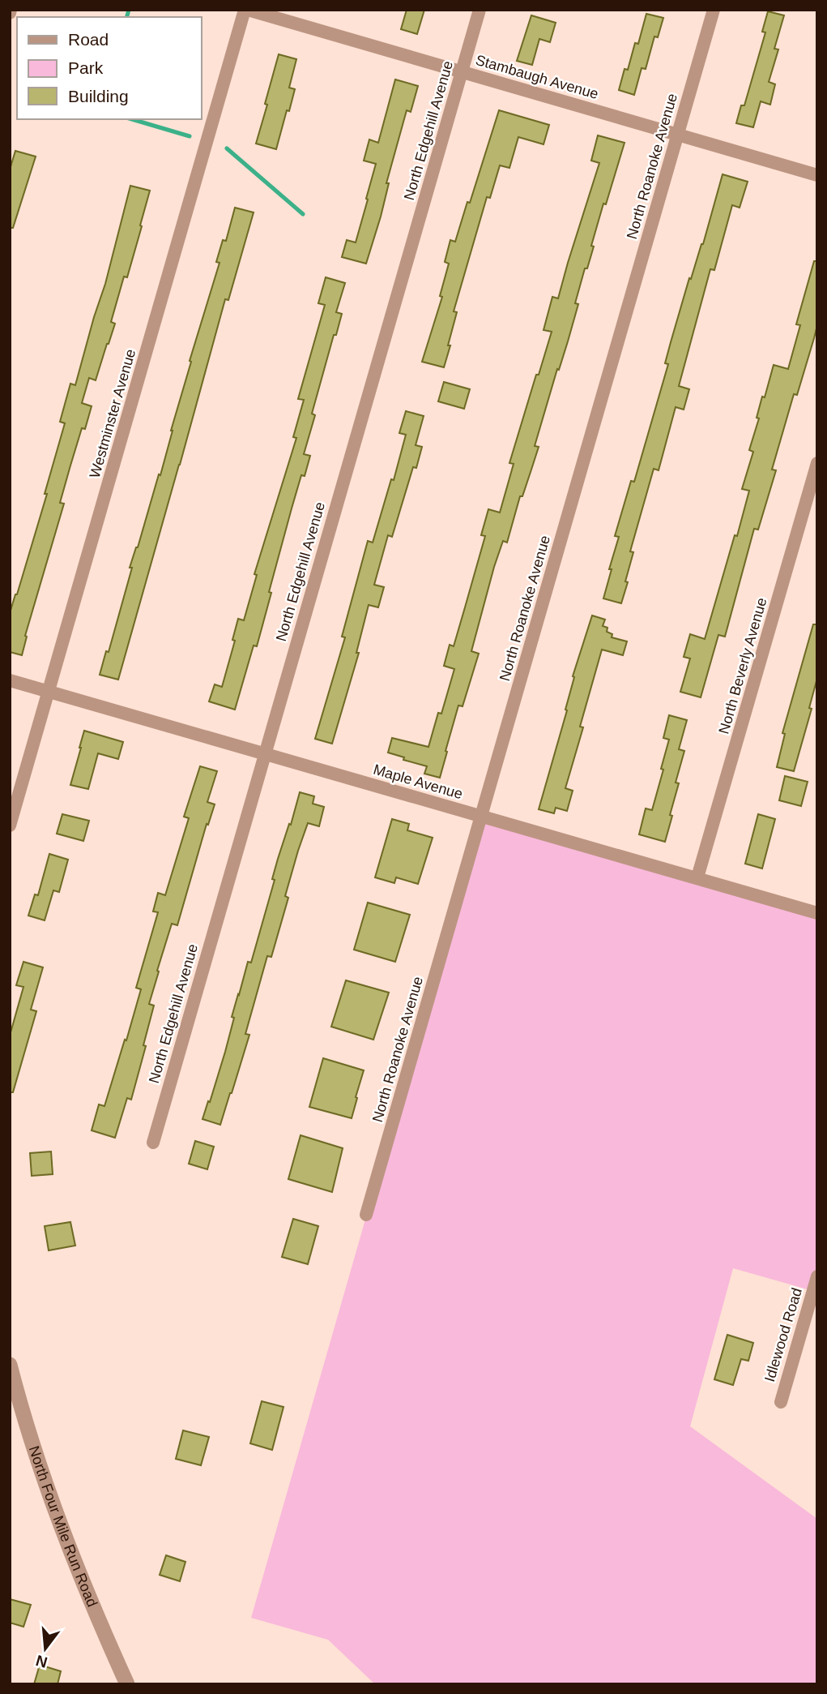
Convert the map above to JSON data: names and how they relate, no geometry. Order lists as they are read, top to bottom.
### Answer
{
  "streets": {
    "street": [
      "Stambaugh Avenue",
      "North Edgehill Avenue",
      "North Roanoke Avenue",
      "Westminster Avenue",
      "North Beverly Avenue",
      "Maple Avenue",
      "Idlewood Road",
      "North Four Mile Run Road"
    ]
  },
  "crossings": [
    ["Stambaugh Avenue", "North Edgehill Avenue"],
    ["Stambaugh Avenue", "North Roanoke Avenue"],
    ["Stambaugh Avenue", "Westminster Avenue"],
    ["North Edgehill Avenue", "Maple Avenue"],
    ["North Roanoke Avenue", "Maple Avenue"],
    ["Westminster Avenue", "Maple Avenue"],
    ["North Beverly Avenue", "Maple Avenue"]
  ],
  "legend": ["Road", "Park", "Building"],
  "north": "bottom"
}
